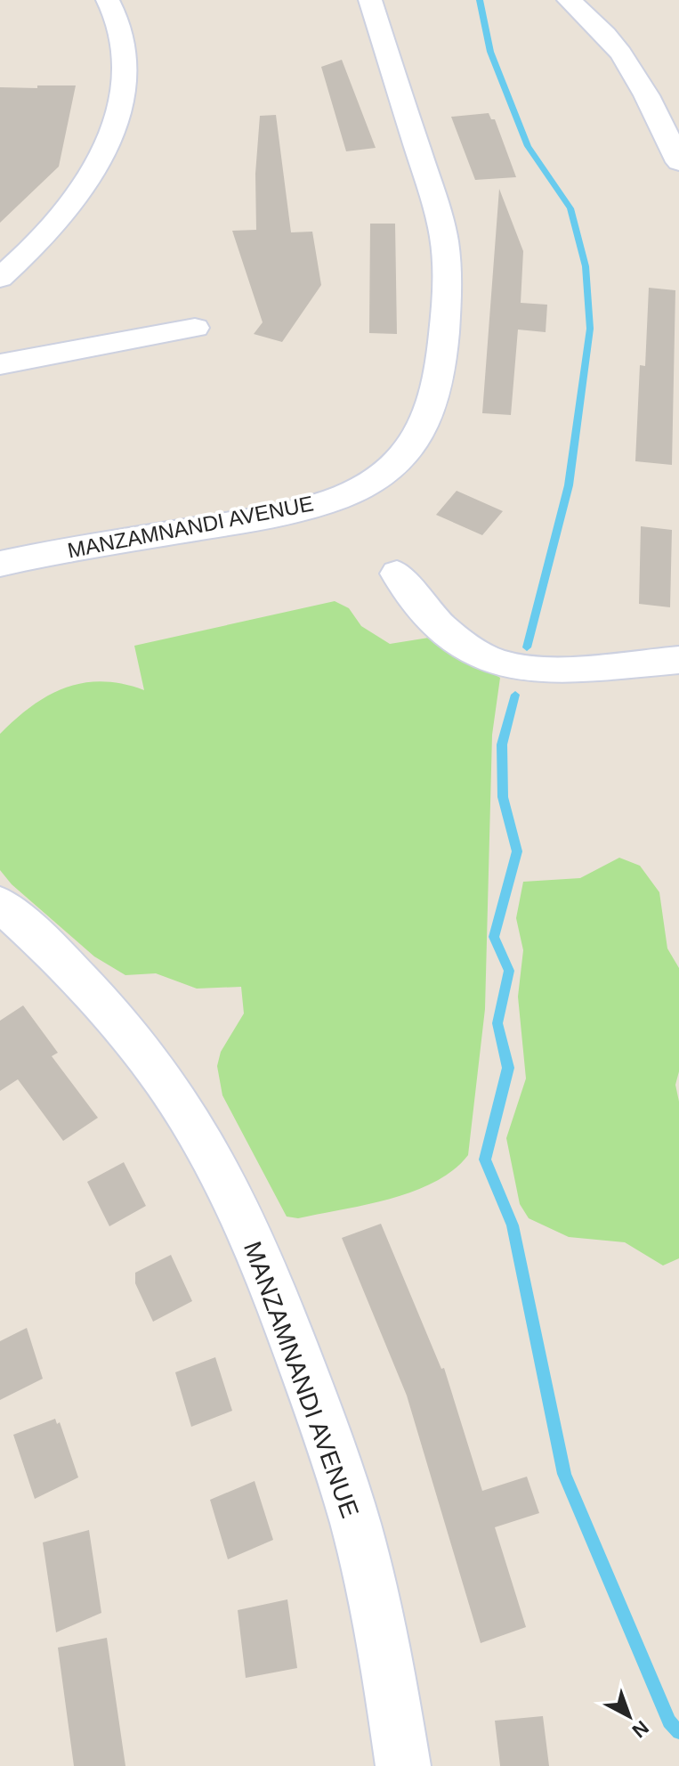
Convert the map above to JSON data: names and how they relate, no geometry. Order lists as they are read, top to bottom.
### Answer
{
  "streets": {
    "street": ["MANZAMNANDI AVENUE"]
  },
  "north": "bottom right"
}
